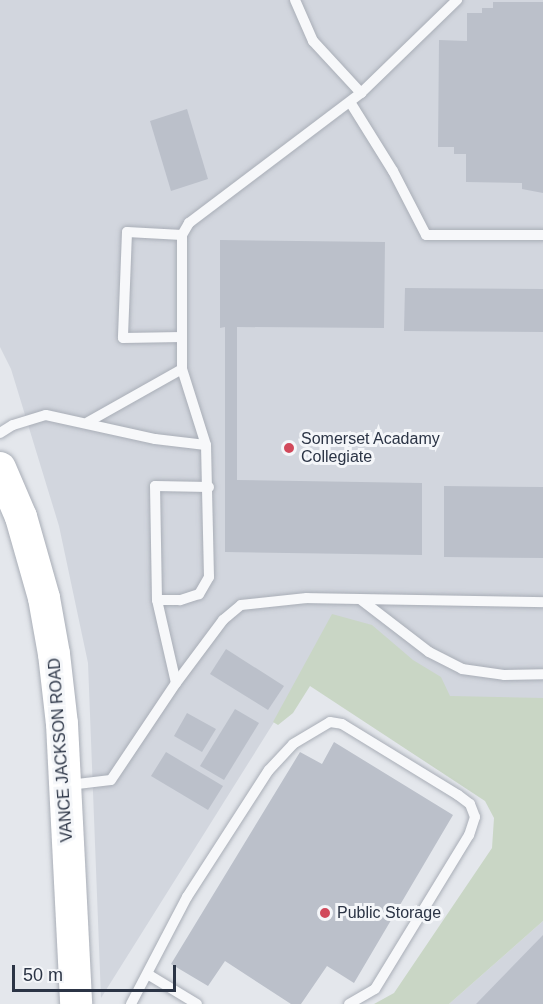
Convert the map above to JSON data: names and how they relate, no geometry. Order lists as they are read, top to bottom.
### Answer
{
  "streets": {
    "main road": ["VANCE JACKSON ROAD"]
  },
  "places": ["Somerset Acadamy Collegiate", "Public Storage"],
  "scale_bar": "50 m"
}
